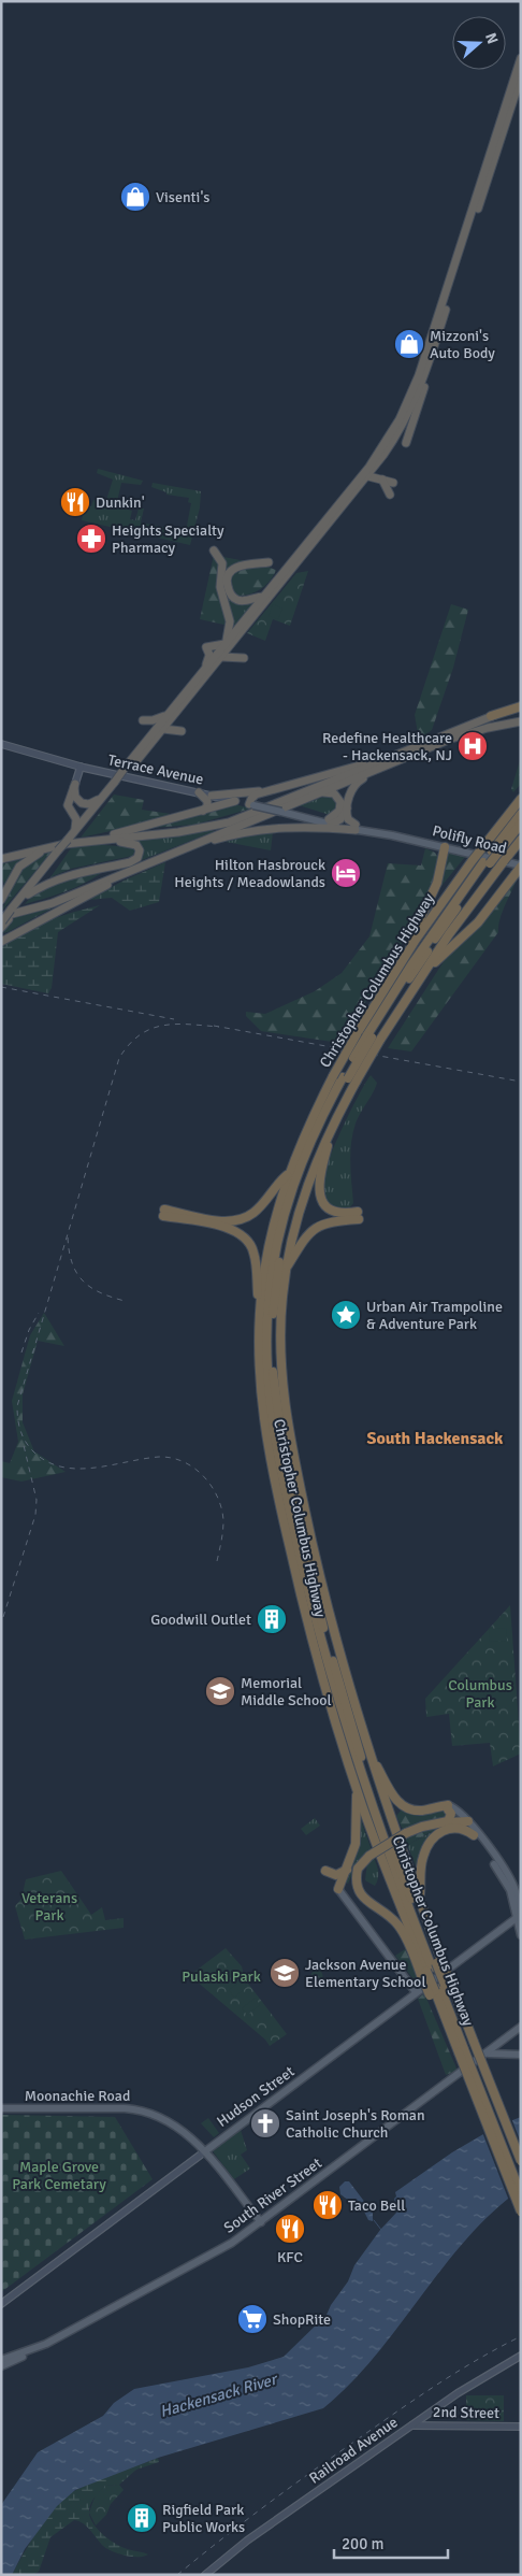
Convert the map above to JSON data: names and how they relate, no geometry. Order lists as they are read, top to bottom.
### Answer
{
  "streets": {
    "highway": ["Christopher Columbus Highway"],
    "main road": [
      "Terrace Avenue",
      "Polifly Road",
      "Moonachie Road",
      "Hudson Street",
      "South River Street",
      "2nd Street",
      "Railroad Avenue"
    ]
  },
  "crossings": [
    ["Terrace Avenue", "Polifly Road"],
    ["Moonachie Road", "Hudson Street"],
    ["Moonachie Road", "South River Street"],
    ["2nd Street", "Railroad Avenue"]
  ],
  "districts": ["South Hackensack"],
  "water": ["Hackensack River"],
  "parks": [
    "Columbus Park",
    "Veterans Park",
    "Pulaski Park",
    "Maple Grove Park Cemetary"
  ],
  "places": {
    "shop": ["Visenti's", "Mizzoni's Auto Body"],
    "restaurant": ["Dunkin'", "Taco Bell", "KFC"],
    "pharmacy": ["Heights Specialty Pharmacy"],
    "hospital": ["Redefine Healthcare - Hackensack, NJ"],
    "hotel": ["Hilton Hasbrouck Heights / Meadowlands"],
    "place": ["Urban Air Trampoline & Adventure Park"],
    "building": ["Goodwill Outlet", "Rigfield Park Public Works"],
    "school or university": ["Memorial Middle School", "Jackson Avenue Elementary School"],
    "church": ["Saint Joseph's Roman Catholic Church"],
    "supermarket": ["ShopRite"]
  },
  "scale_bar": "200 m",
  "north": "right"
}
